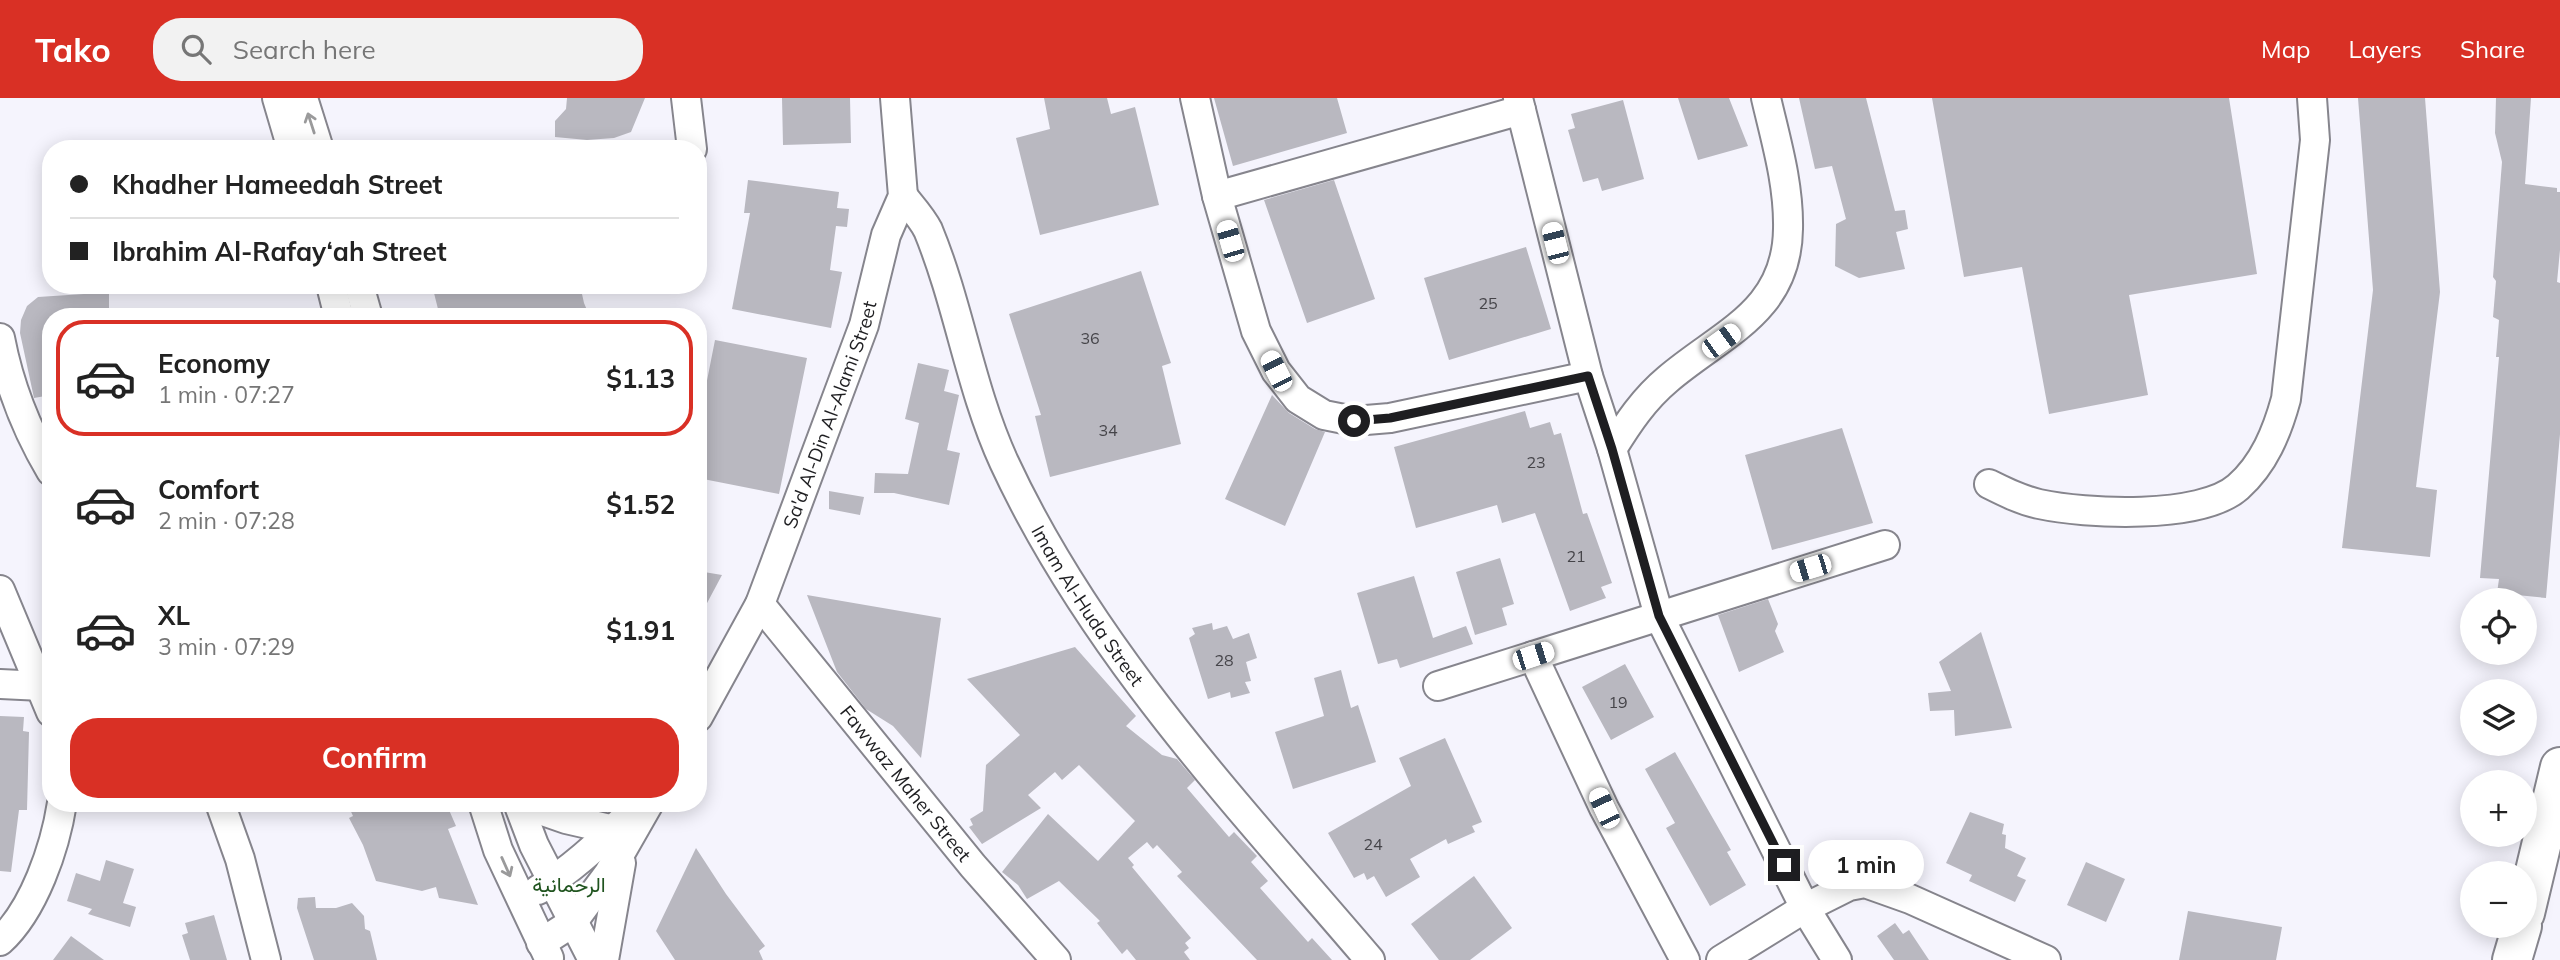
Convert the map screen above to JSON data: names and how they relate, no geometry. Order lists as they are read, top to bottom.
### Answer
{
  "streets": {
    "street": ["Sa'd Al-Din Al-Alami Street", "Imam Al-Huda Street", "Fawwaz Maher Street"]
  },
  "crossings": [
    ["Sa'd Al-Din Al-Alami Street", "Imam Al-Huda Street"],
    ["Sa'd Al-Din Al-Alami Street", "Fawwaz Maher Street"]
  ],
  "districts": ["الرحمانية"],
  "house_numbers": [
    "25",
    "36",
    "34",
    "23",
    "21",
    "28",
    "19",
    "24"
  ],
  "page": {
    "header": "Tako",
    "search": "Search here",
    "nav": ["Map", "Layers", "Share"],
    "banner": ["Khadher Hameedah Street", "Ibrahim Al-Rafay‘ah Street"],
    "list": [
      {
        "name": "Economy",
        "note": "1 min · 07:27",
        "value": "$1.13"
      },
      {
        "name": "Comfort",
        "note": "2 min · 07:28",
        "value": "$1.52"
      },
      {
        "name": "XL",
        "note": "3 min · 07:29",
        "value": "$1.91"
      }
    ],
    "map_buttons": ["+", "−"],
    "buttons": "Confirm",
    "bubble": "1 min"
  }
}
